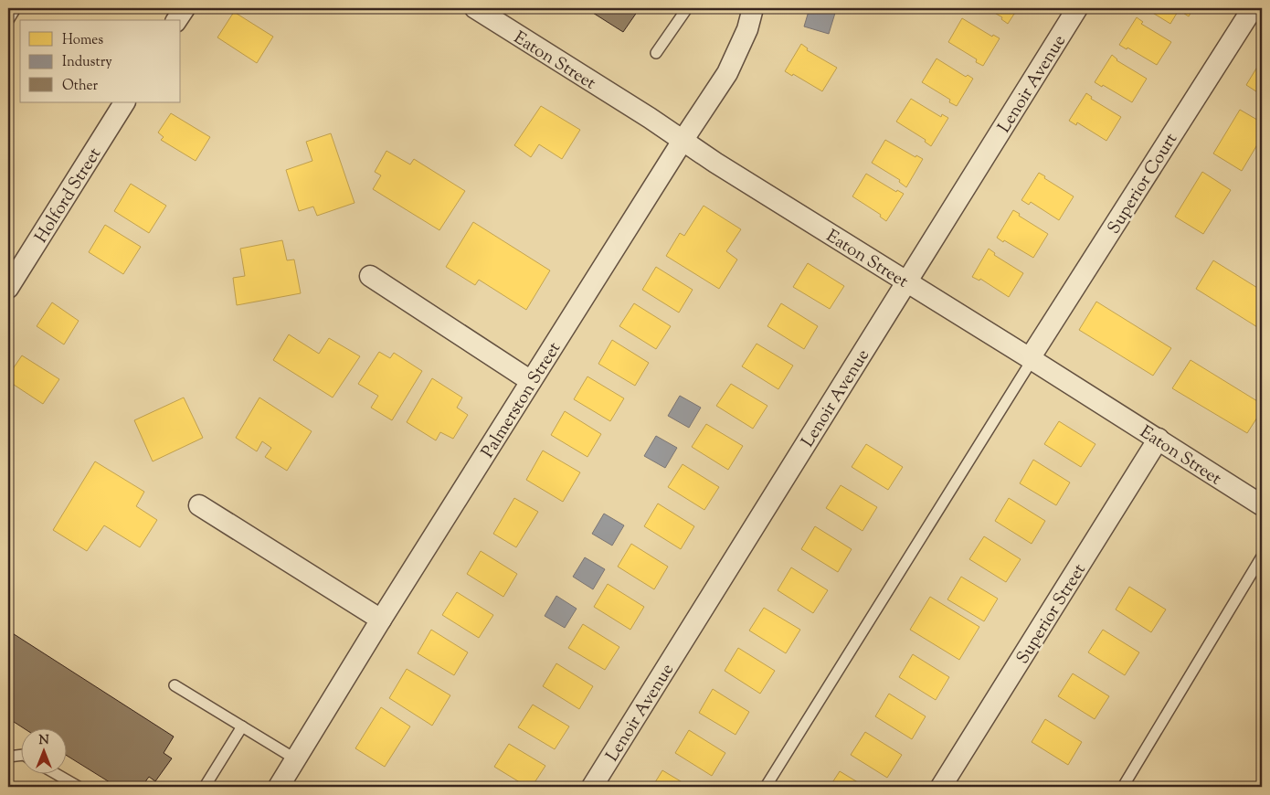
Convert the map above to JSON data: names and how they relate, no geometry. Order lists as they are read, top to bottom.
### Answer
{
  "streets": {
    "street": [
      "Eaton Street",
      "Lenoir Avenue",
      "Superior Court",
      "Holford Street",
      "Palmerston Street",
      "Superior Street"
    ]
  },
  "crossings": [
    ["Eaton Street", "Lenoir Avenue"],
    ["Eaton Street", "Superior Court"],
    ["Eaton Street", "Palmerston Street"],
    ["Eaton Street", "Superior Street"]
  ],
  "legend": ["Homes", "Industry", "Other"],
  "north": "top"
}
